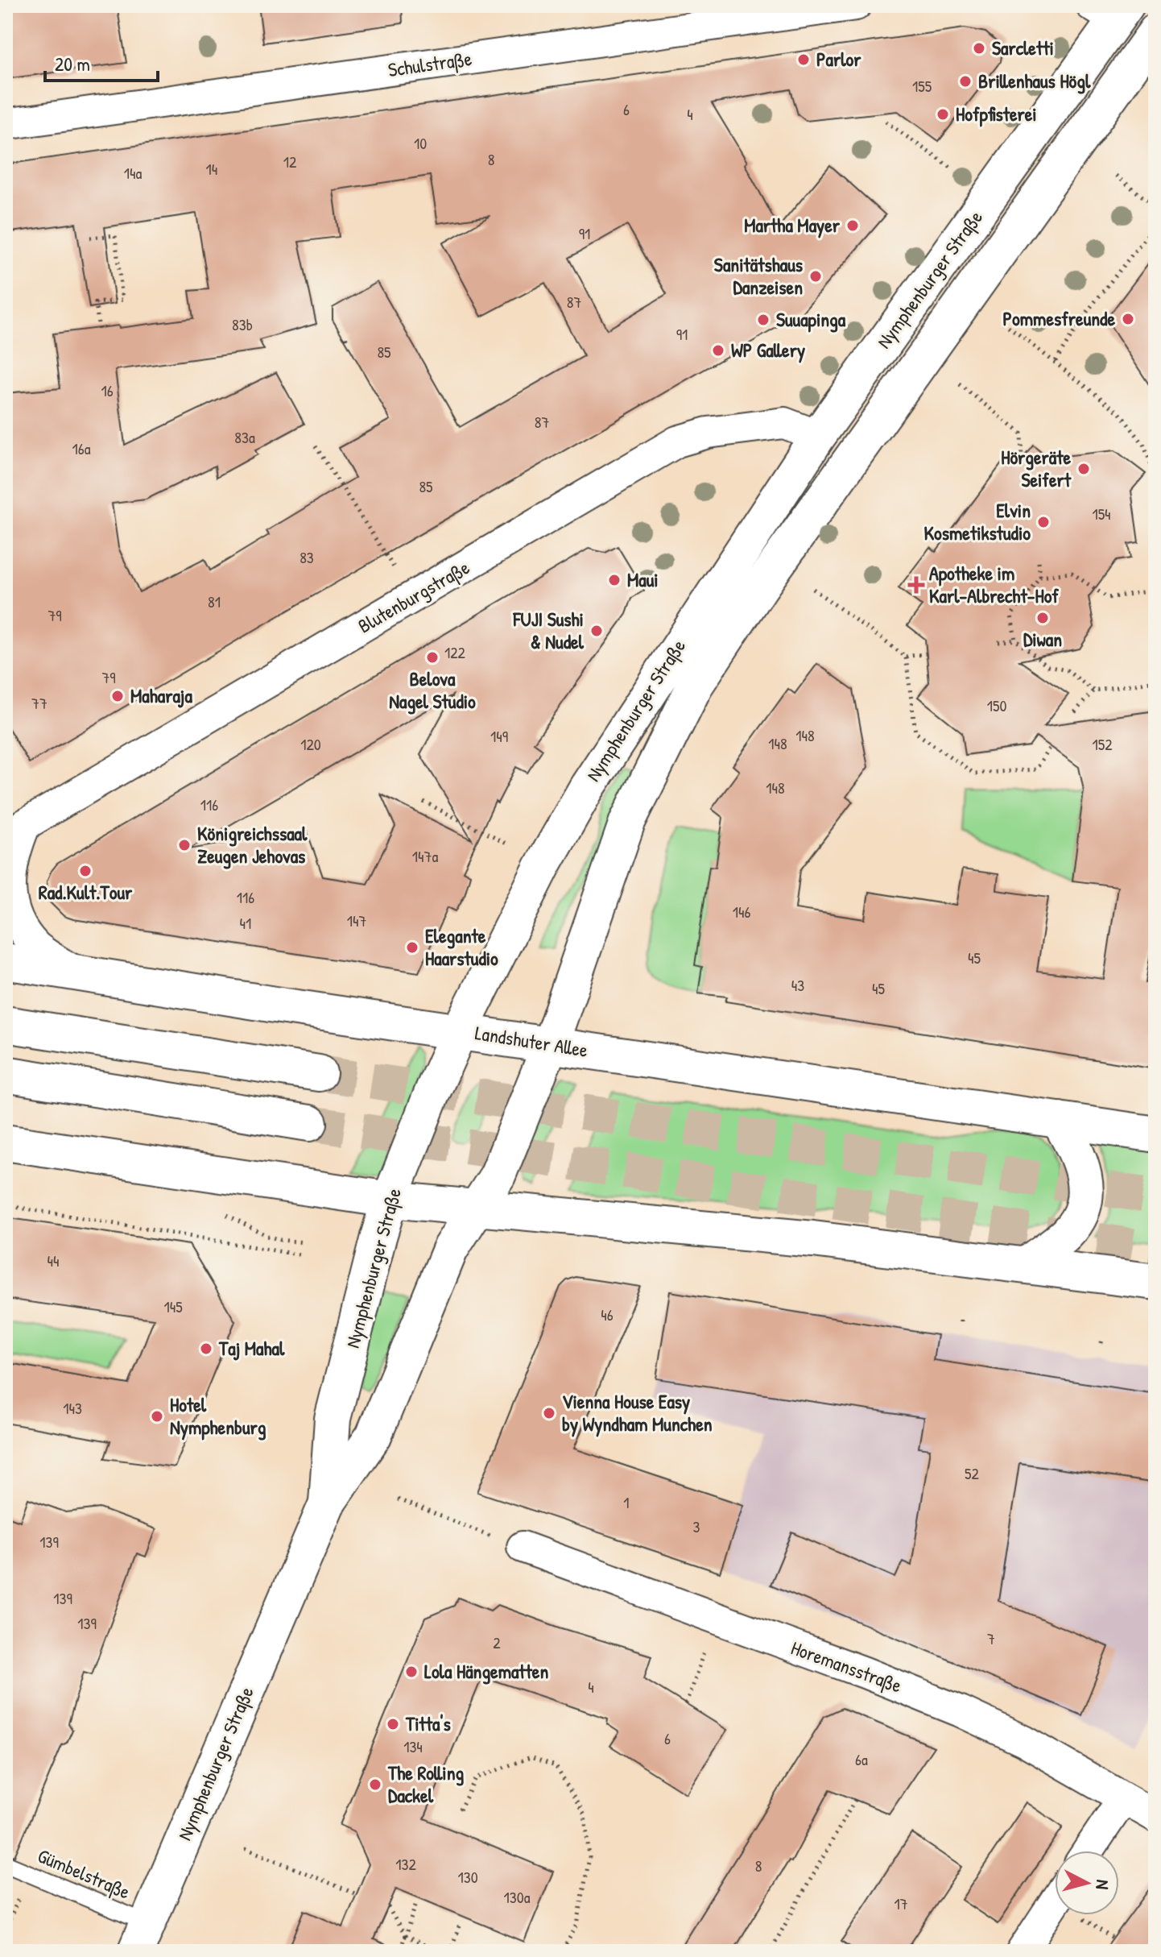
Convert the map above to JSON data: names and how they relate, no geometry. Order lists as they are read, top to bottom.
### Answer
{
  "streets": {
    "main road": ["Nymphenburger Straße", "Landshuter Allee"],
    "street": ["Schulstraße", "Blutenburgstraße", "Horemansstraße"],
    "lane": ["Gümbelstraße"]
  },
  "crossings": [
    ["Nymphenburger Straße", "Blutenburgstraße"],
    ["Nymphenburger Straße", "Landshuter Allee"],
    ["Nymphenburger Straße", "Gümbelstraße"],
    ["Blutenburgstraße", "Landshuter Allee"]
  ],
  "places": {
    "other": [
      "Sarcletti",
      "Parlor",
      "Brillenhaus Högl",
      "Hofpfisterei",
      "Martha Mayer",
      "Sanitätshaus Danzeisen",
      "Pommesfreunde",
      "Suuapinga",
      "WP Gallery",
      "Hörgeräte Seifert",
      "Elvin Kosmetikstudio",
      "Maui",
      "Diwan",
      "FUJI Sushi & Nudel",
      "Belova Nagel Studio",
      "Maharaja",
      "Königreichssaal Zeugen Jehovas",
      "Rad.Kult.Tour",
      "Elegante Haarstudio",
      "Taj Mahal",
      "Vienna House Easy by Wyndham Munchen",
      "Hotel Nymphenburg",
      "Lola Hängematten",
      "Titta's",
      "The Rolling Dackel"
    ],
    "health": ["Apotheke im Karl-Albrecht-Hof"]
  },
  "house_numbers": [
    "155",
    "6",
    "4",
    "10",
    "8",
    "12",
    "14",
    "14a",
    "91",
    "87",
    "83b",
    "91",
    "85",
    "16",
    "87",
    "83a",
    "16a",
    "85",
    "154",
    "83",
    "81",
    "79",
    "122",
    "79",
    "77",
    "150",
    "148",
    "149",
    "148",
    "120",
    "152",
    "148",
    "116",
    "147a",
    "116",
    "146",
    "147",
    "41",
    "45",
    "43",
    "45",
    "44",
    "145",
    "46",
    "143",
    "52",
    "1",
    "3",
    "139",
    "139",
    "139",
    "7",
    "2",
    "4",
    "6",
    "134",
    "6a",
    "132",
    "8",
    "130",
    "130a",
    "17"
  ],
  "scale_bar": "20 m",
  "north": "right"
}
